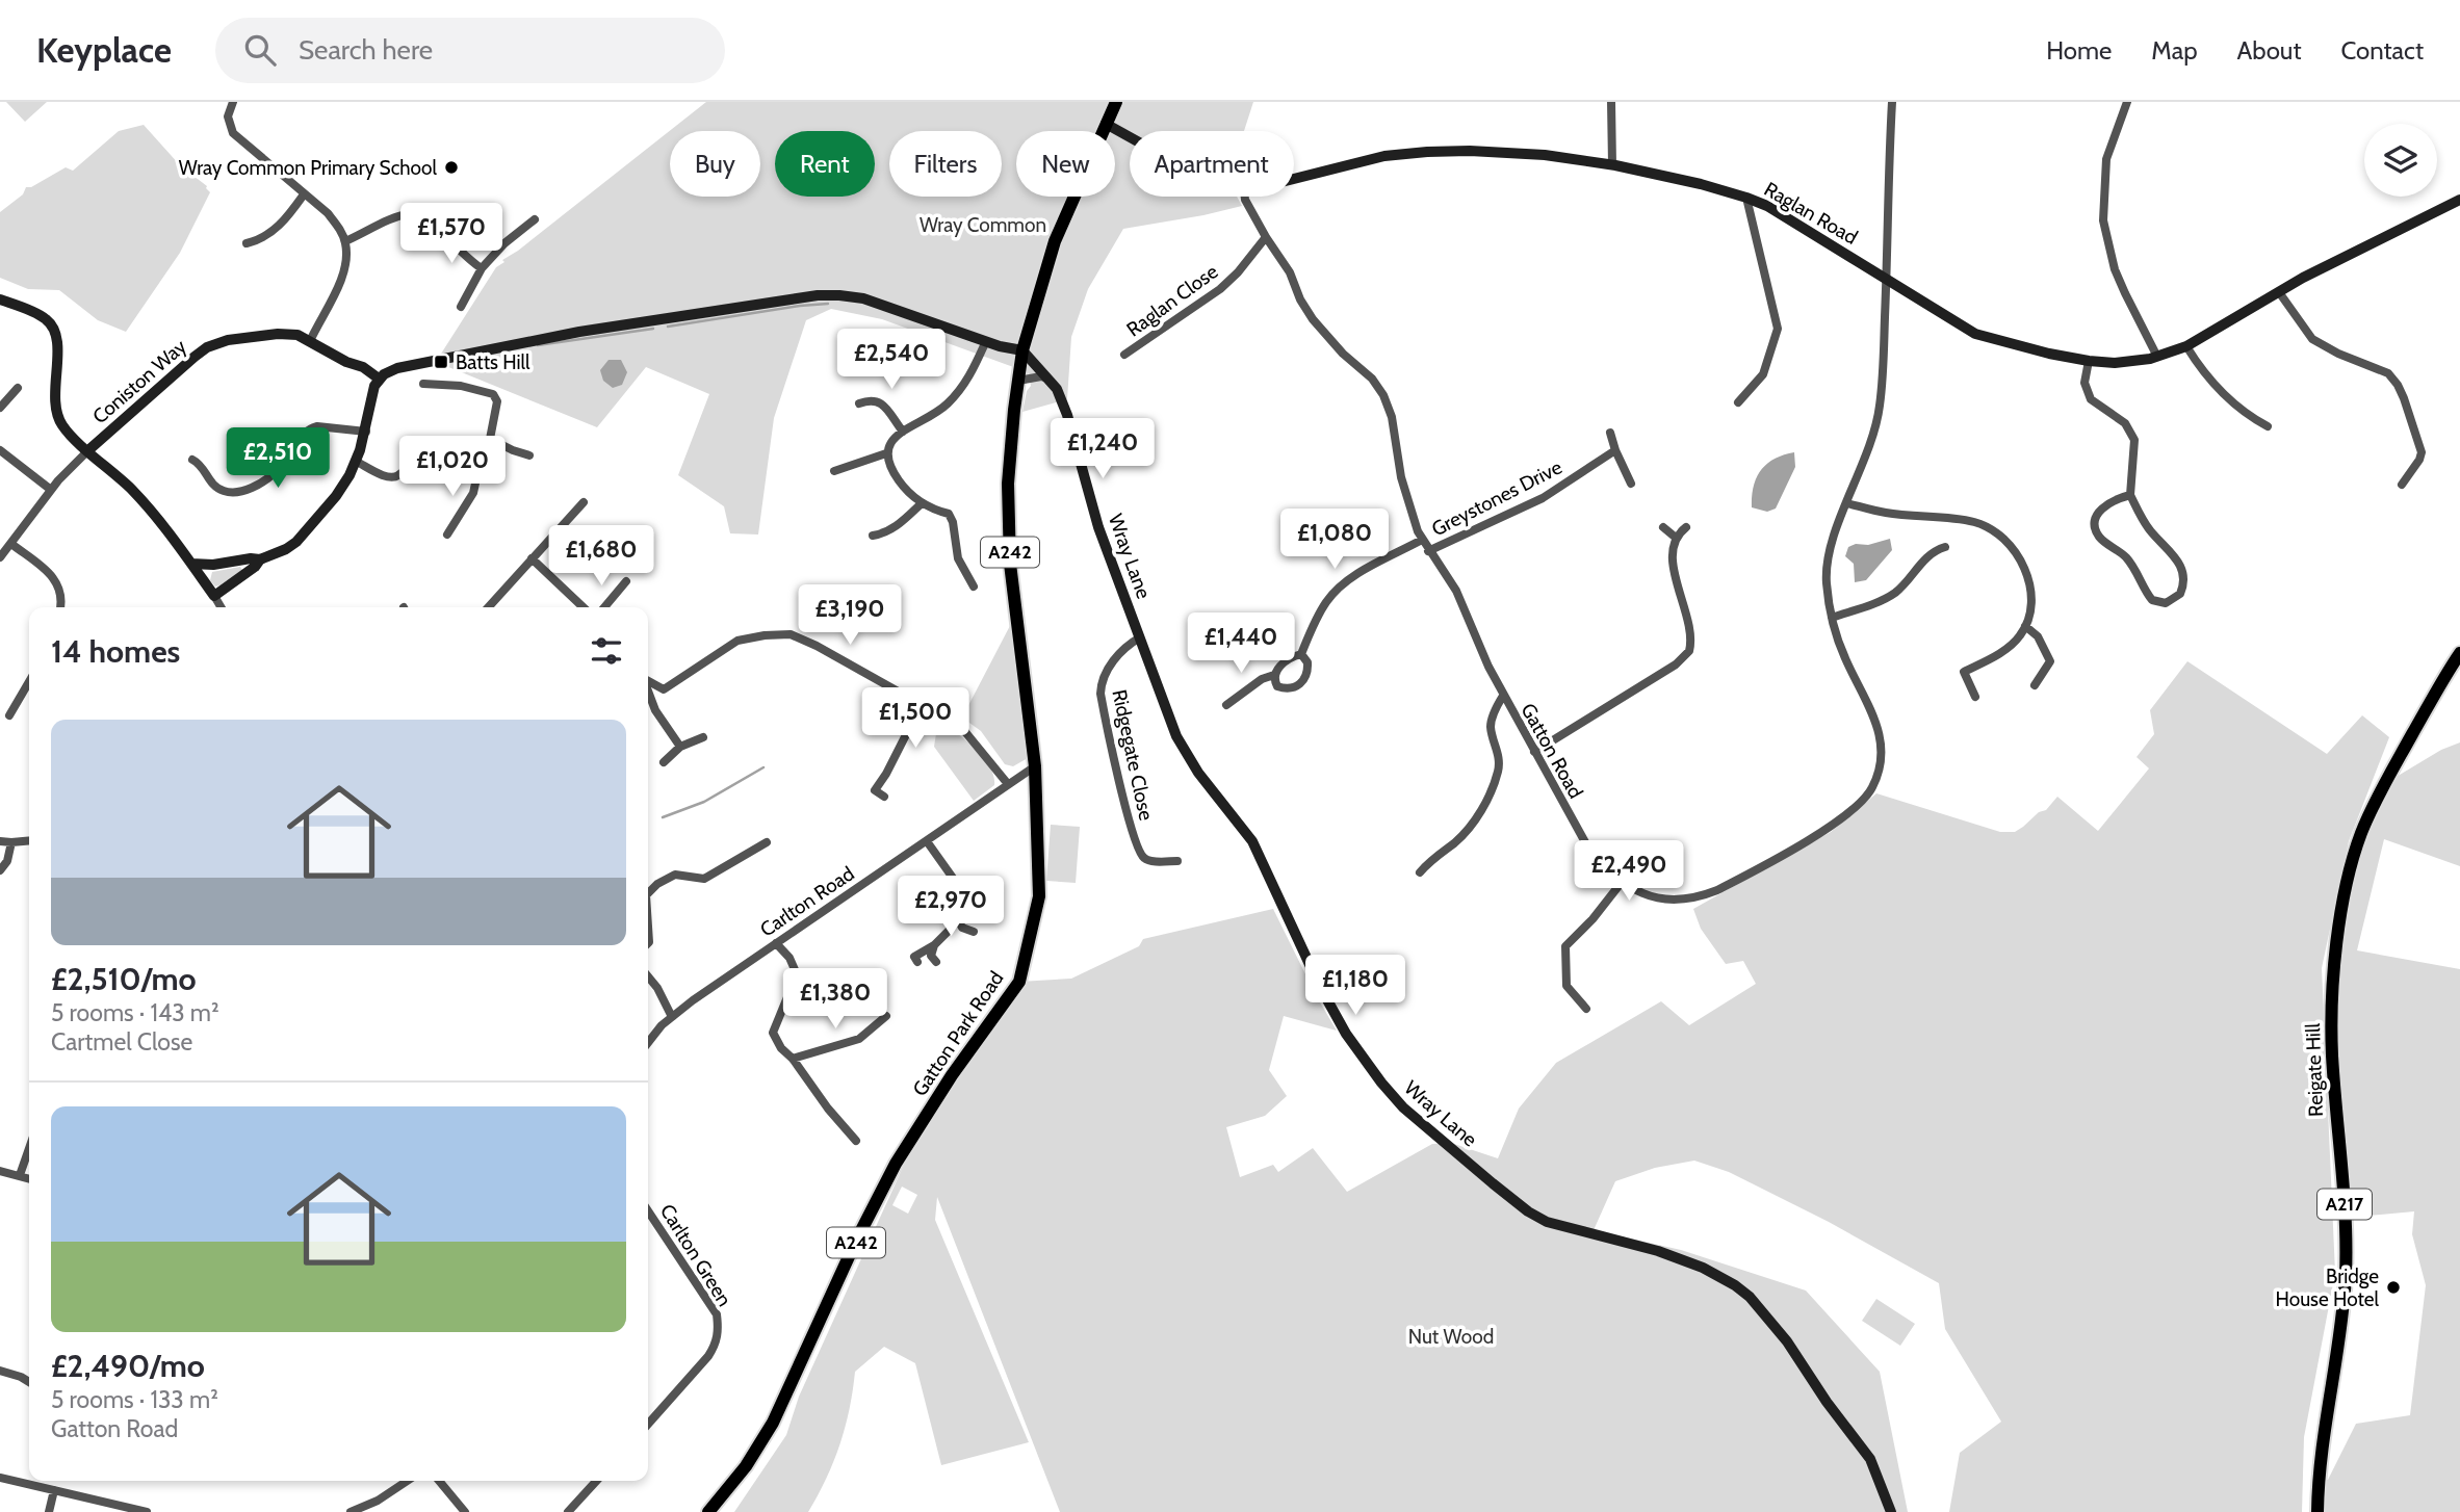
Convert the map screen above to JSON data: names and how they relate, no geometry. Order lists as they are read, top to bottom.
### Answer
{
  "streets": {
    "main road": [
      "A242",
      "Gatton Park Road",
      "Reigate Hill",
      "A217"
    ],
    "street": [
      "Raglan Road",
      "Raglan Close",
      "Coniston Way",
      "Greystones Drive",
      "Wray Lane",
      "Gatton Road",
      "Ridgegate Close",
      "Carlton Road",
      "Carlton Green"
    ]
  },
  "crossings": [
    ["Raglan Road", "A242"],
    ["Raglan Road", "Gatton Road"],
    ["Raglan Close", "Gatton Road"],
    ["Greystones Drive", "Gatton Road"],
    ["A242", "Wray Lane"],
    ["A242", "Gatton Park Road"],
    ["Wray Lane", "Ridgegate Close"],
    ["Wray Lane", "Gatton Park Road"],
    ["Carlton Road", "Gatton Park Road"]
  ],
  "parks": ["Wray Common", "Nut Wood"],
  "places": {
    "other": ["Wray Common Primary School", "Bridge House Hotel"],
    "transit": ["Batts Hill"]
  },
  "page": {
    "header": "Keyplace",
    "search": "Search here",
    "nav": [
      "Home",
      "Map",
      "About",
      "Contact"
    ],
    "chip": [
      "Buy",
      "Rent",
      "Filters",
      "New",
      "Apartment"
    ],
    "price": [
      "£1,570",
      "£2,540",
      "£1,240",
      "£2,510",
      "£1,020",
      "£1,080",
      "£1,680",
      "£3,190",
      "£1,440",
      "£1,500",
      "£2,490",
      "£2,970",
      "£1,180",
      "£1,380"
    ],
    "heading": "14 homes",
    "list": [
      {
        "name": "£2,510/mo",
        "note": "5 rooms · 143 m² · Cartmel Close"
      },
      {
        "name": "£2,490/mo",
        "note": "5 rooms · 133 m² · Gatton Road"
      }
    ]
  }
}
